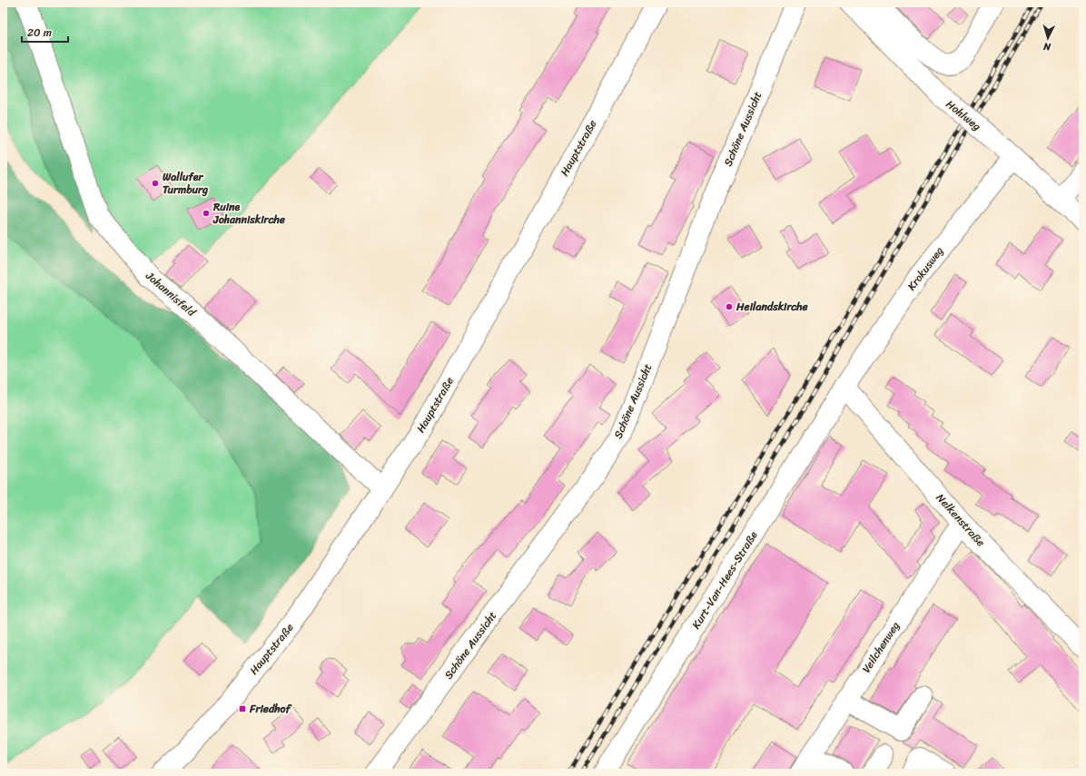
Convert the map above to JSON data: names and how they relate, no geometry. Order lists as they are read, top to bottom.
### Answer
{
  "streets": {
    "street": [
      "Hohlweg",
      "Schöne Aussicht",
      "Hauptstraße",
      "Krokusweg",
      "Johannisfeld",
      "Nelkenstraße",
      "Kurt-Van-Hees-Straße",
      "Veilchenweg"
    ]
  },
  "crossings": [
    ["Hohlweg", "Krokusweg"],
    ["Hauptstraße", "Johannisfeld"],
    ["Krokusweg", "Nelkenstraße"],
    ["Krokusweg", "Kurt-Van-Hees-Straße"],
    ["Nelkenstraße", "Kurt-Van-Hees-Straße"],
    ["Nelkenstraße", "Veilchenweg"]
  ],
  "places": {
    "other": ["Wallufer Turmburg", "Ruine Johanniskirche", "Heilandskirche"],
    "transit": ["Friedhof"]
  },
  "scale_bar": "20 m",
  "north": "bottom"
}
